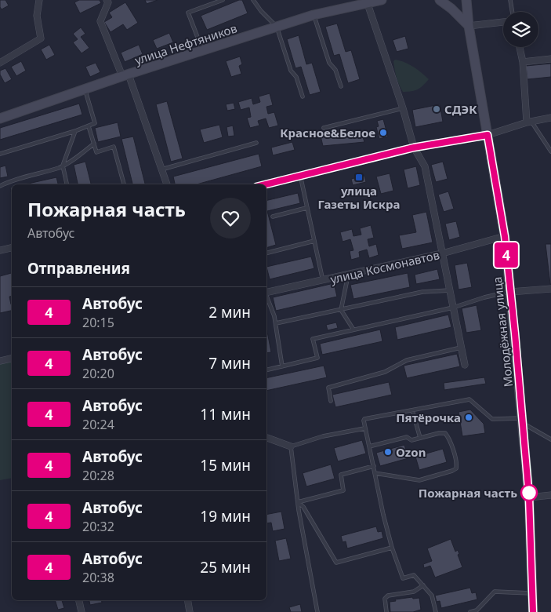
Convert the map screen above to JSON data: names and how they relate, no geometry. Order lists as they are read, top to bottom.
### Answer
{
  "streets": {
    "street": ["улица Нефтяников", "улица Космонавтов", "Молодёжная улица"]
  },
  "crossings": [
    ["улица Космонавтов", "Молодёжная улица"]
  ],
  "places": {
    "other": [
      "СДЭК",
      "Красное&Белое",
      "Пятёрочка",
      "Ozon",
      "Пожарная часть"
    ],
    "transit": ["улица Газеты Искра"]
  },
  "lines": ["bus line 4"],
  "page": {
    "on_map": "4",
    "heading": [
      ["Пожарная часть", "Автобус"],
      "Отправления"
    ],
    "list": [
      {
        "mark": "4",
        "name": "Автобус",
        "note": "20:15",
        "value": "2 мин"
      },
      {
        "mark": "4",
        "name": "Автобус",
        "note": "20:20",
        "value": "7 мин"
      },
      {
        "mark": "4",
        "name": "Автобус",
        "note": "20:24",
        "value": "11 мин"
      },
      {
        "mark": "4",
        "name": "Автобус",
        "note": "20:28",
        "value": "15 мин"
      },
      {
        "mark": "4",
        "name": "Автобус",
        "note": "20:32",
        "value": "19 мин"
      },
      {
        "mark": "4",
        "name": "Автобус",
        "note": "20:38",
        "value": "25 мин"
      }
    ]
  }
}
